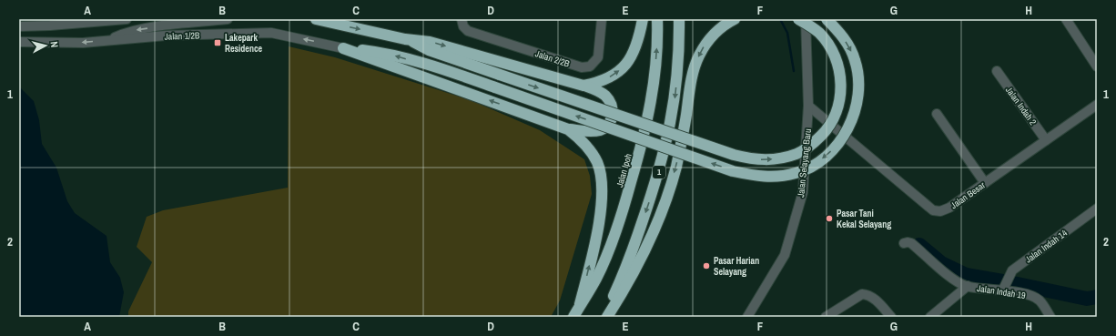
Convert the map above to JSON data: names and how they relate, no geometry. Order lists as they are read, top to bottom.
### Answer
{
  "streets": {
    "highway": ["Jalan Ipoh", "1"],
    "street": [
      "Jalan 1/2B",
      "Jalan 2/2B",
      "Jalan Indah 2",
      "Jalan Selayang Baru",
      "Jalan Besar",
      "Jalan Indah 14",
      "Jalan Indah 19"
    ]
  },
  "crossings": [
    ["Jalan Indah 2", "Jalan Besar"],
    ["Jalan Selayang Baru", "Jalan Besar"],
    ["Jalan Indah 14", "Jalan Indah 19"]
  ],
  "places": {
    "transit": ["Lakepark Residence"],
    "other": ["Pasar Tani Kekal Selayang", "Pasar Harian Selayang"]
  },
  "north": "right",
  "grid": {
    "columns": [
      "A",
      "B",
      "C",
      "D",
      "E",
      "F",
      "G",
      "H"
    ],
    "rows": ["1", "2"]
  }
}
